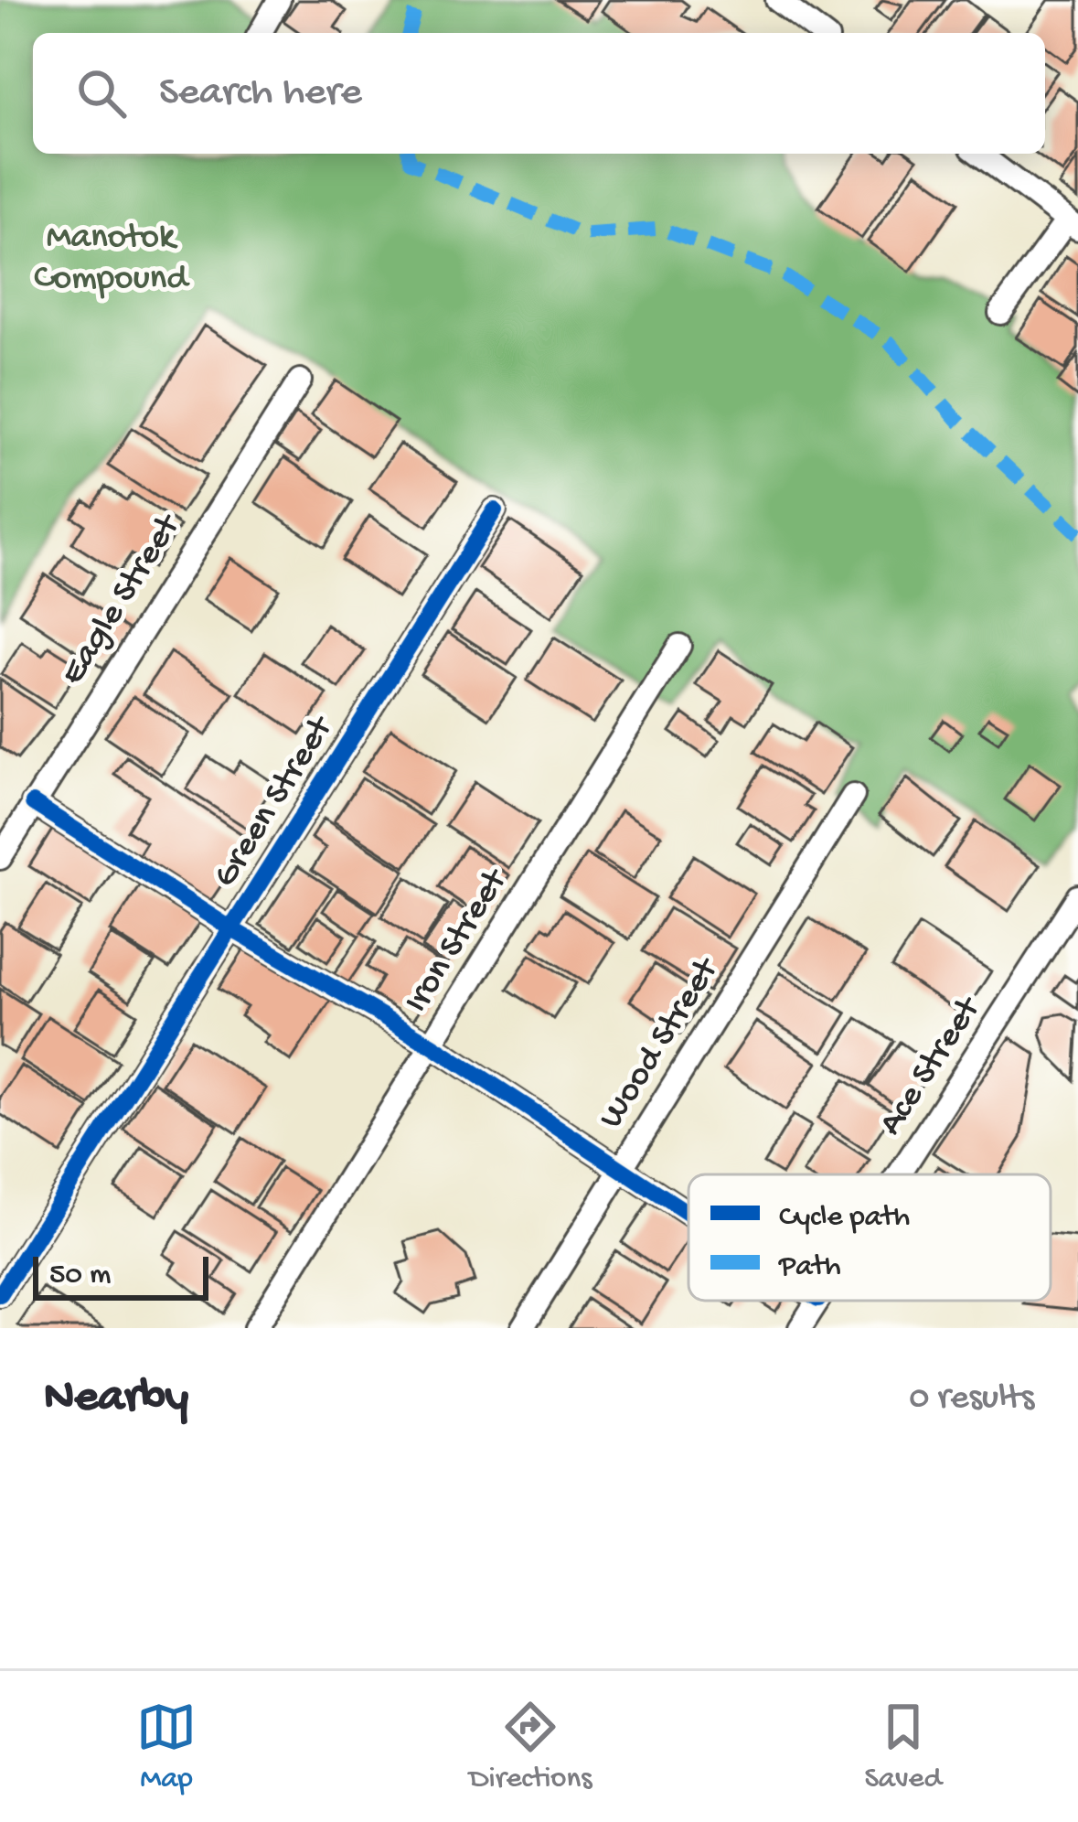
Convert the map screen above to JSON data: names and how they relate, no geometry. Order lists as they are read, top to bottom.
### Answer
{
  "streets": {
    "street": [
      "Eagle Street",
      "Green Street",
      "Iron Street",
      "Wood Street",
      "Ace Street"
    ]
  },
  "parks": ["Manotok Compound"],
  "legend": ["Cycle path", "Path"],
  "scale_bar": "50 m",
  "page": {
    "search": "Search here",
    "scale": "50 m",
    "heading": ["Nearby", "0 results"],
    "nav": ["Map", "Directions", "Saved"]
  }
}
